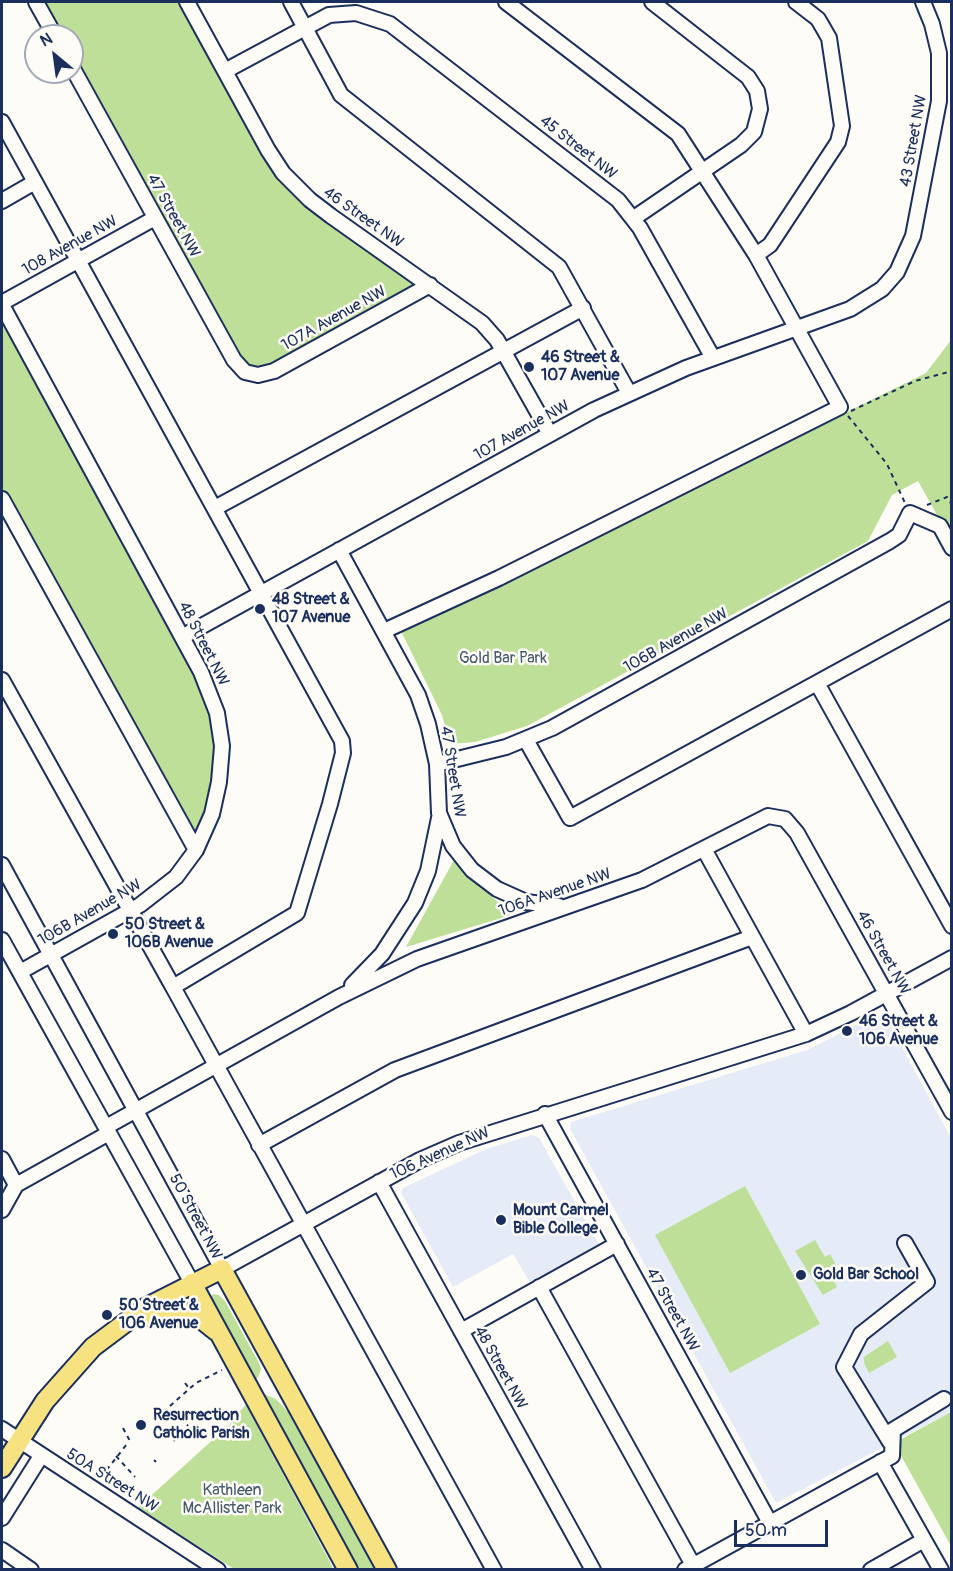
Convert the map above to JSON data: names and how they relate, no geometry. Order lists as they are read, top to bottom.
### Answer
{
  "streets": {
    "main road": ["106 Avenue NW", "50 Street NW"],
    "street": [
      "43 Street NW",
      "45 Street NW",
      "47 Street NW",
      "46 Street NW",
      "108 Avenue NW",
      "107A Avenue NW",
      "107 Avenue NW",
      "106B Avenue NW",
      "48 Street NW",
      "106A Avenue NW",
      "50A Street NW"
    ]
  },
  "crossings": [
    ["43 Street NW", "107 Avenue NW"],
    ["45 Street NW", "107 Avenue NW"],
    ["47 Street NW", "108 Avenue NW"],
    ["47 Street NW", "107A Avenue NW"],
    ["47 Street NW", "107 Avenue NW"],
    ["47 Street NW", "106B Avenue NW"],
    ["47 Street NW", "106A Avenue NW"],
    ["47 Street NW", "106 Avenue NW"],
    ["46 Street NW", "107A Avenue NW"],
    ["46 Street NW", "107 Avenue NW"],
    ["46 Street NW", "106A Avenue NW"],
    ["46 Street NW", "106 Avenue NW"],
    ["108 Avenue NW", "48 Street NW"],
    ["107 Avenue NW", "48 Street NW"],
    ["106B Avenue NW", "48 Street NW"],
    ["106B Avenue NW", "50 Street NW"],
    ["48 Street NW", "106 Avenue NW"],
    ["106A Avenue NW", "50 Street NW"],
    ["106 Avenue NW", "50 Street NW"],
    ["106 Avenue NW", "50A Street NW"]
  ],
  "parks": ["Gold Bar Park", "Kathleen McAllister Park"],
  "places": [
    "46 Street & 107 Avenue",
    "48 Street & 107 Avenue",
    "50 Street & 106B Avenue",
    "46 Street & 106 Avenue",
    "Mount Carmel Bible College",
    "Gold Bar School",
    "50 Street & 106 Avenue",
    "Resurrection Catholic Parish"
  ],
  "scale_bar": "50 m",
  "north": "top left"
}
